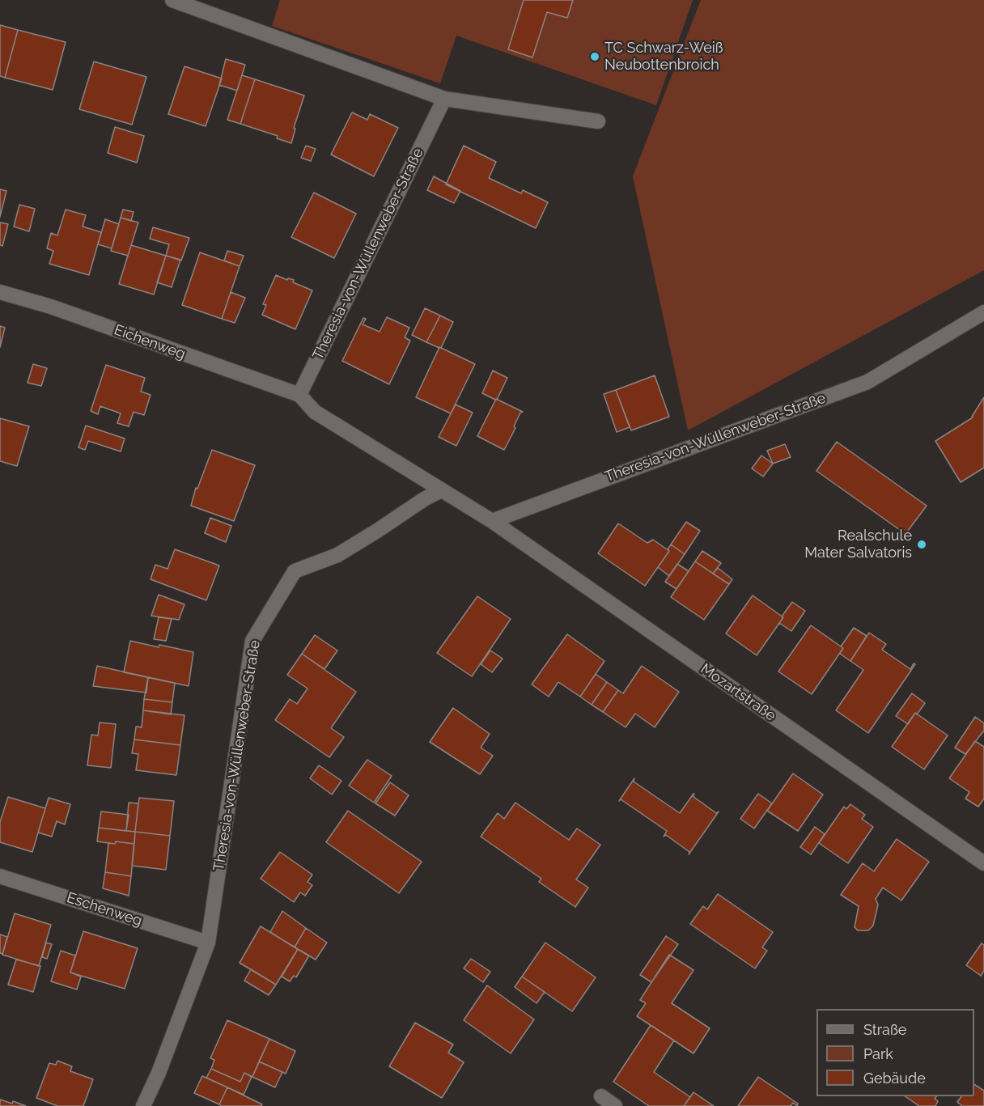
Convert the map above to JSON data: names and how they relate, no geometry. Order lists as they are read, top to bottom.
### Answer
{
  "streets": {
    "street": [
      "Theresia-von-Wüllenweber-Straße",
      "Eichenweg",
      "Mozartstraße",
      "Eschenweg"
    ]
  },
  "crossings": [
    ["Theresia-von-Wüllenweber-Straße", "Eichenweg"],
    ["Theresia-von-Wüllenweber-Straße", "Mozartstraße"],
    ["Theresia-von-Wüllenweber-Straße", "Eschenweg"]
  ],
  "places": ["TC Schwarz-Weiß Neubottenbroich", "Realschule Mater Salvatoris"],
  "legend": ["Straße", "Park", "Gebäude"]
}
